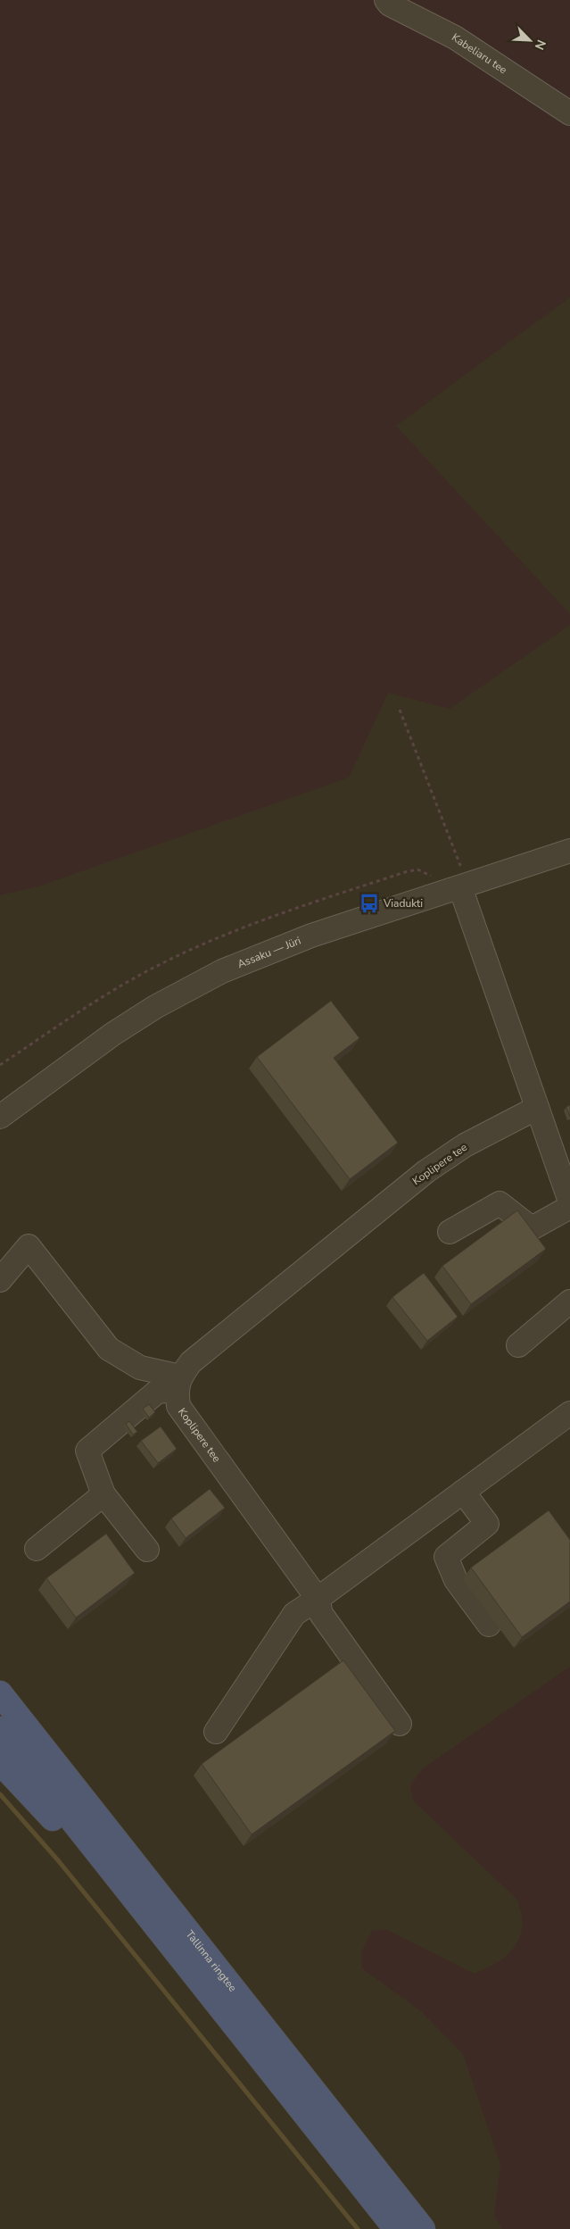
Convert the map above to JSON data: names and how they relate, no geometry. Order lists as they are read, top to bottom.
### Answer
{
  "streets": {
    "highway": ["Tallinna ringtee"],
    "street": ["Kabeliaru tee", "Assaku — Jüri", "Koplipere tee"]
  },
  "places": {
    "bus stop": ["Viadukti"]
  },
  "north": "bottom right"
}
